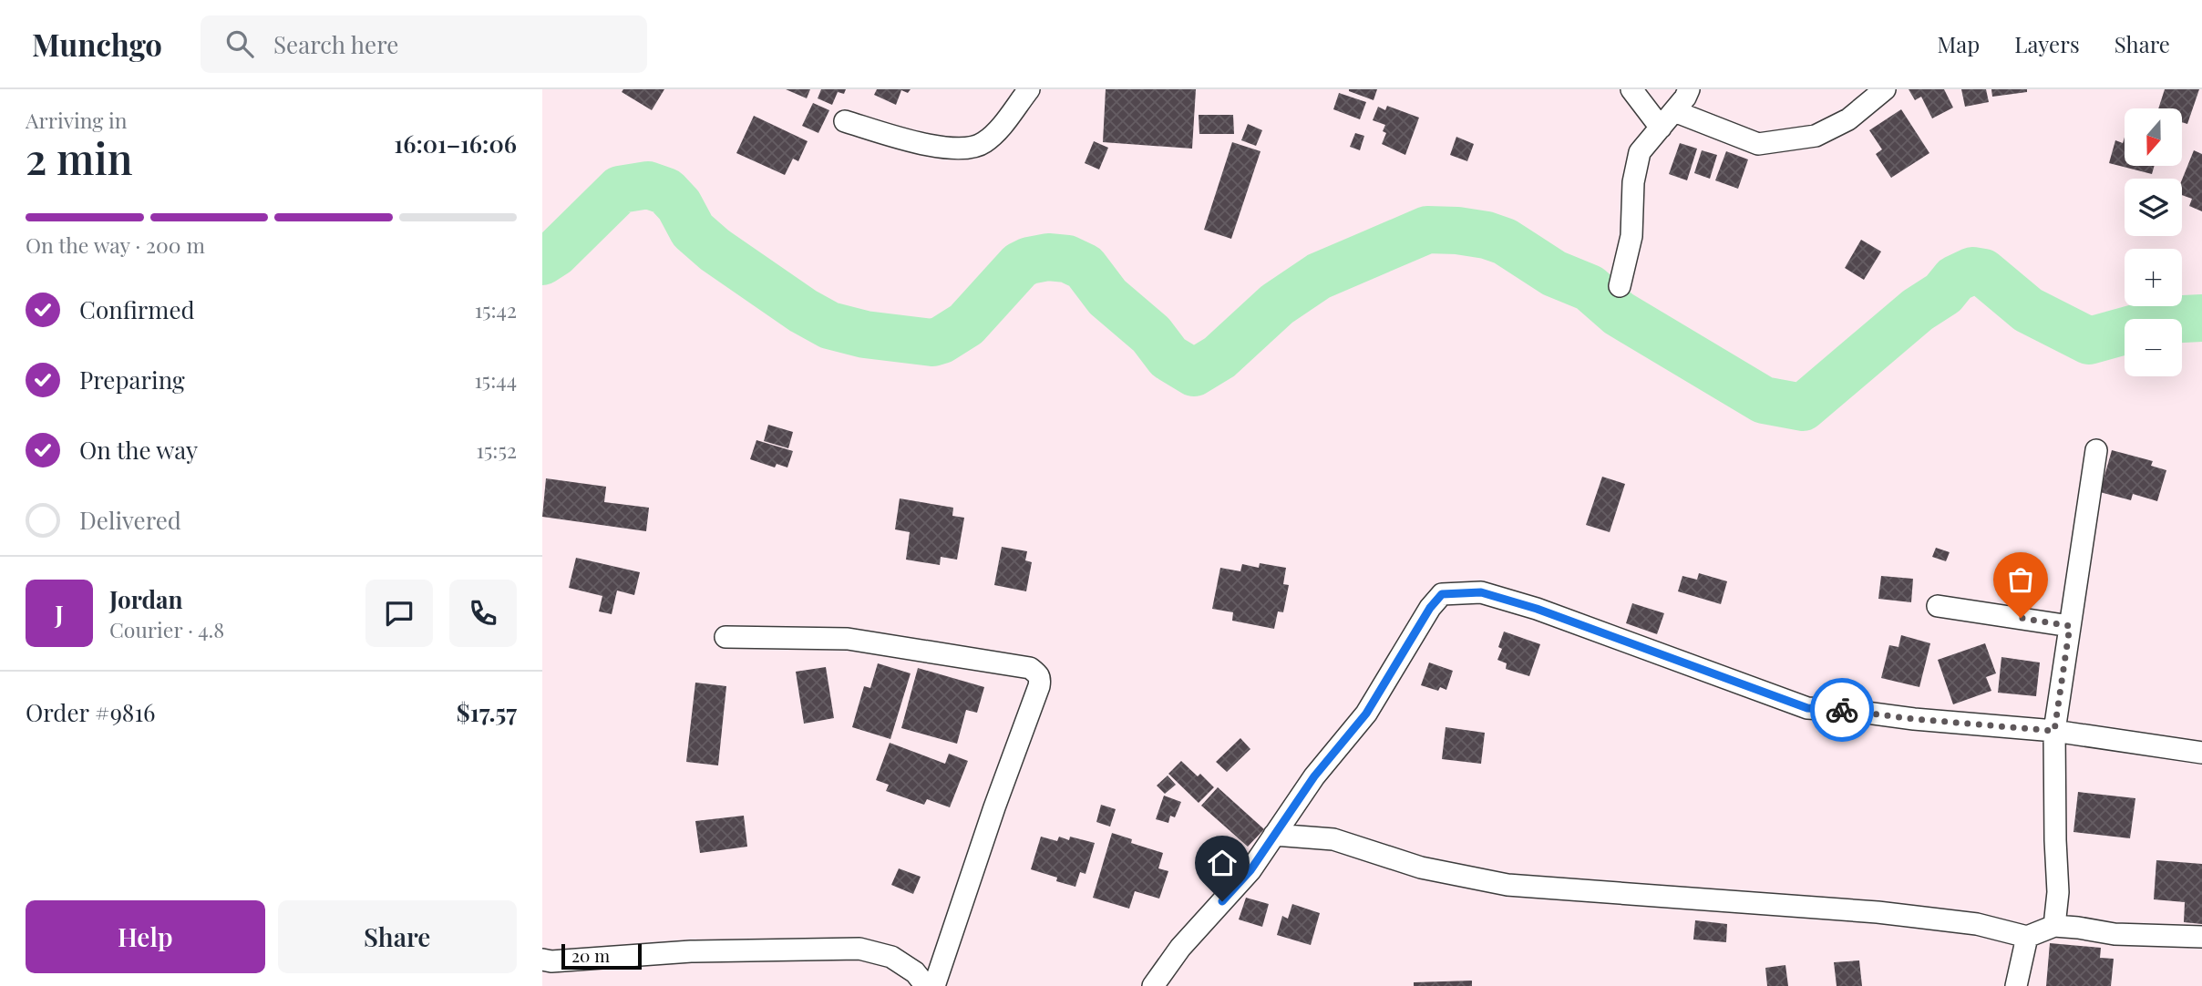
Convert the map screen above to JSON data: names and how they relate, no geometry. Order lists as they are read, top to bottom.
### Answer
{
  "scale_bar": "20 m",
  "north": "bottom",
  "page": {
    "header": "Munchgo",
    "search": "Search here",
    "nav": ["Map", "Layers", "Share"],
    "heading": ["2 min", "Arriving in", "16:01–16:06"],
    "panel": [
      "Jordan",
      "Courier · 4.8",
      "Order #9816",
      "$17.57"
    ],
    "map_buttons": ["+", "−"],
    "bar": "On the way · 200 m",
    "list": [
      ["Confirmed", "15:42"],
      ["Preparing", "15:44"],
      ["On the way", "15:52"],
      "Delivered"
    ],
    "round": "J",
    "buttons": ["Help", "Share"],
    "scale": "20 m"
  }
}
